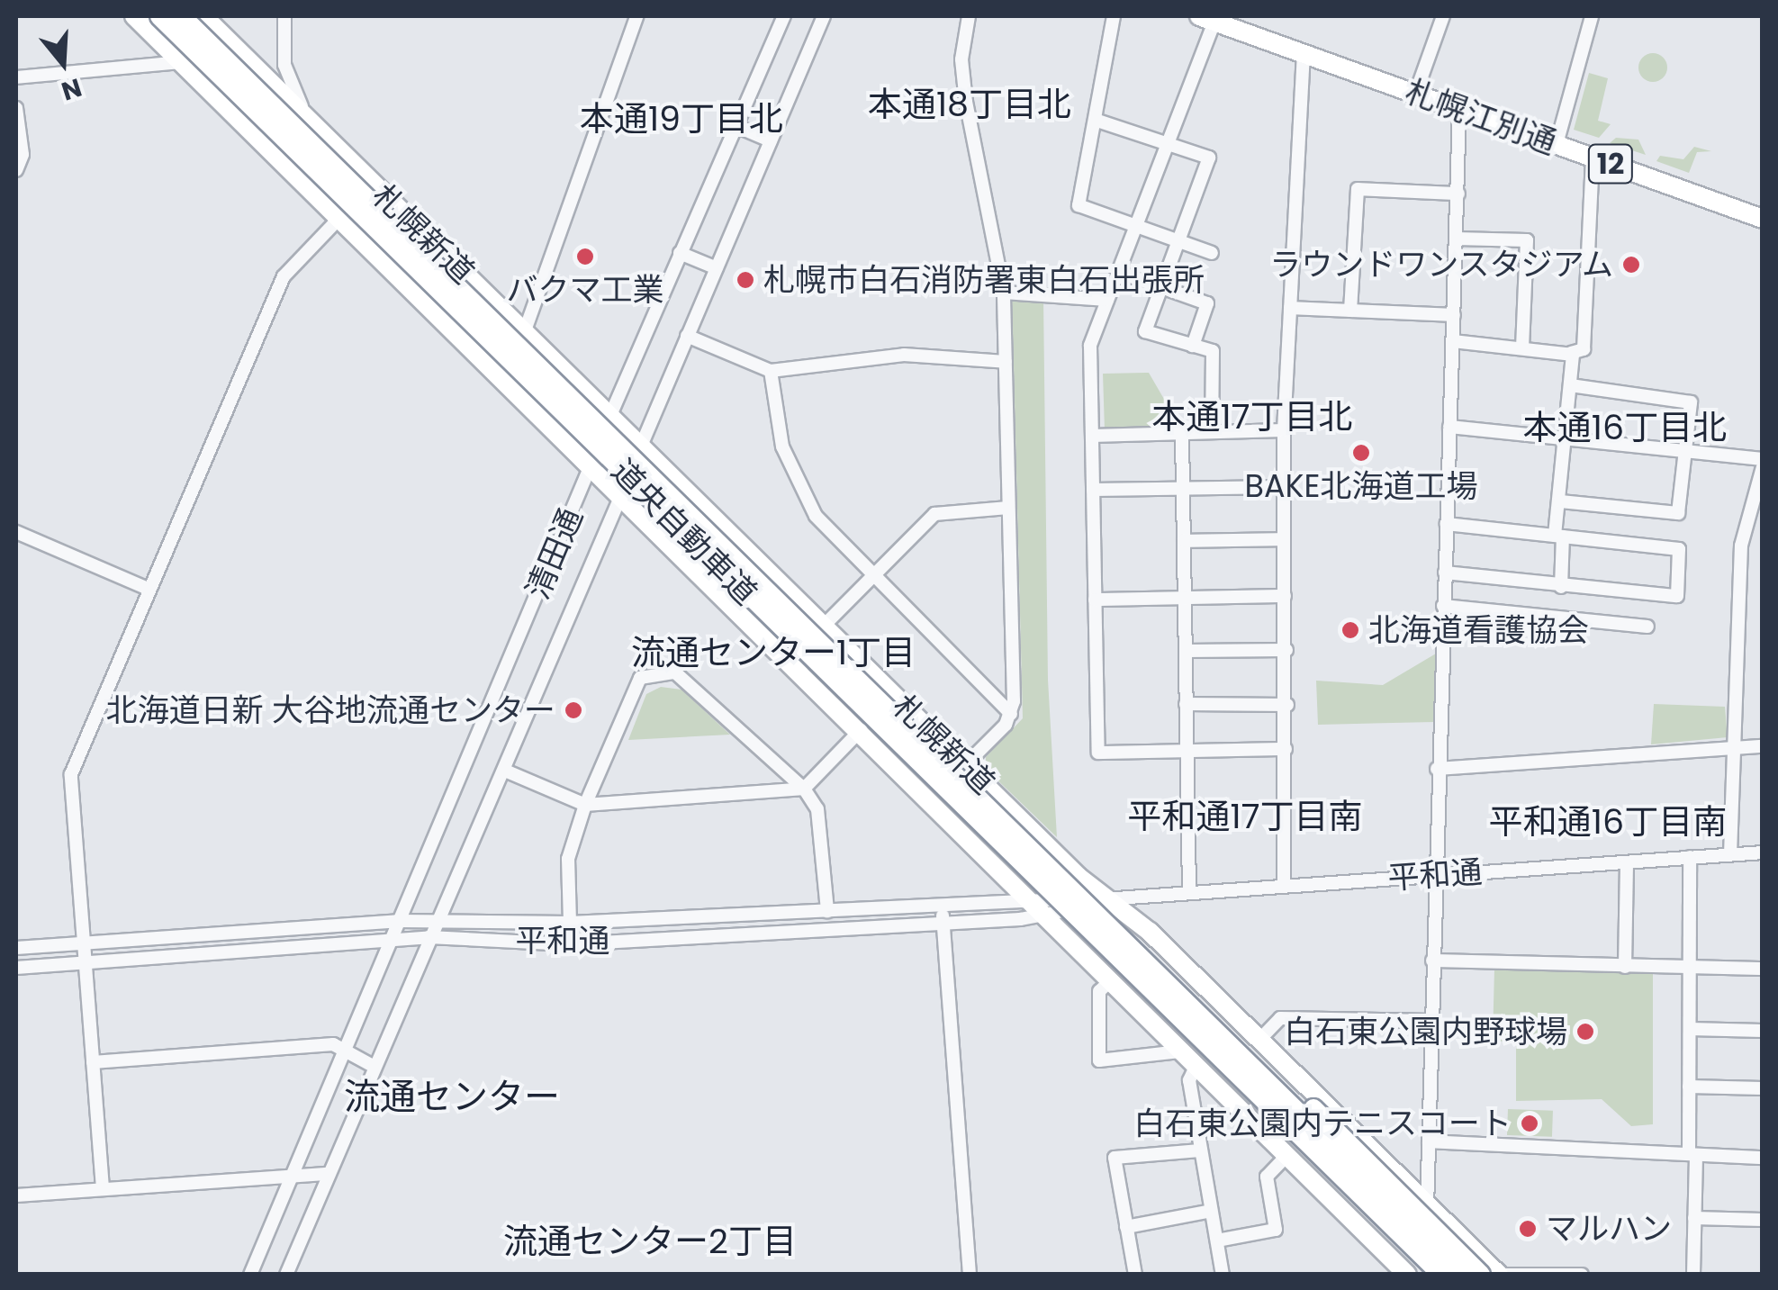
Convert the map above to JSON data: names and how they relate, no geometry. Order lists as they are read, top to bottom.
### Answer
{
  "streets": {
    "highway": [
      "札幌江別通",
      "12",
      "札幌新道",
      "道央自動車道"
    ],
    "street": ["清田通", "平和通"]
  },
  "crossings": [
    ["札幌新道", "清田通"],
    ["札幌新道", "平和通"],
    ["清田通", "平和通"]
  ],
  "districts": [
    "本通18丁目北",
    "本通19丁目北",
    "本通17丁目北",
    "本通16丁目北",
    "流通センター1丁目",
    "平和通17丁目南",
    "平和通16丁目南",
    "流通センター",
    "流通センター2丁目"
  ],
  "places": [
    "バクマ工業",
    "ラウンドワンスタジアム",
    "札幌市白石消防署東白石出張所",
    "BAKE北海道工場",
    "北海道看護協会",
    "北海道日新 大谷地流通センター",
    "白石東公園内野球場",
    "白石東公園内テニスコート",
    "マルハン"
  ],
  "north": "bottom"
}
